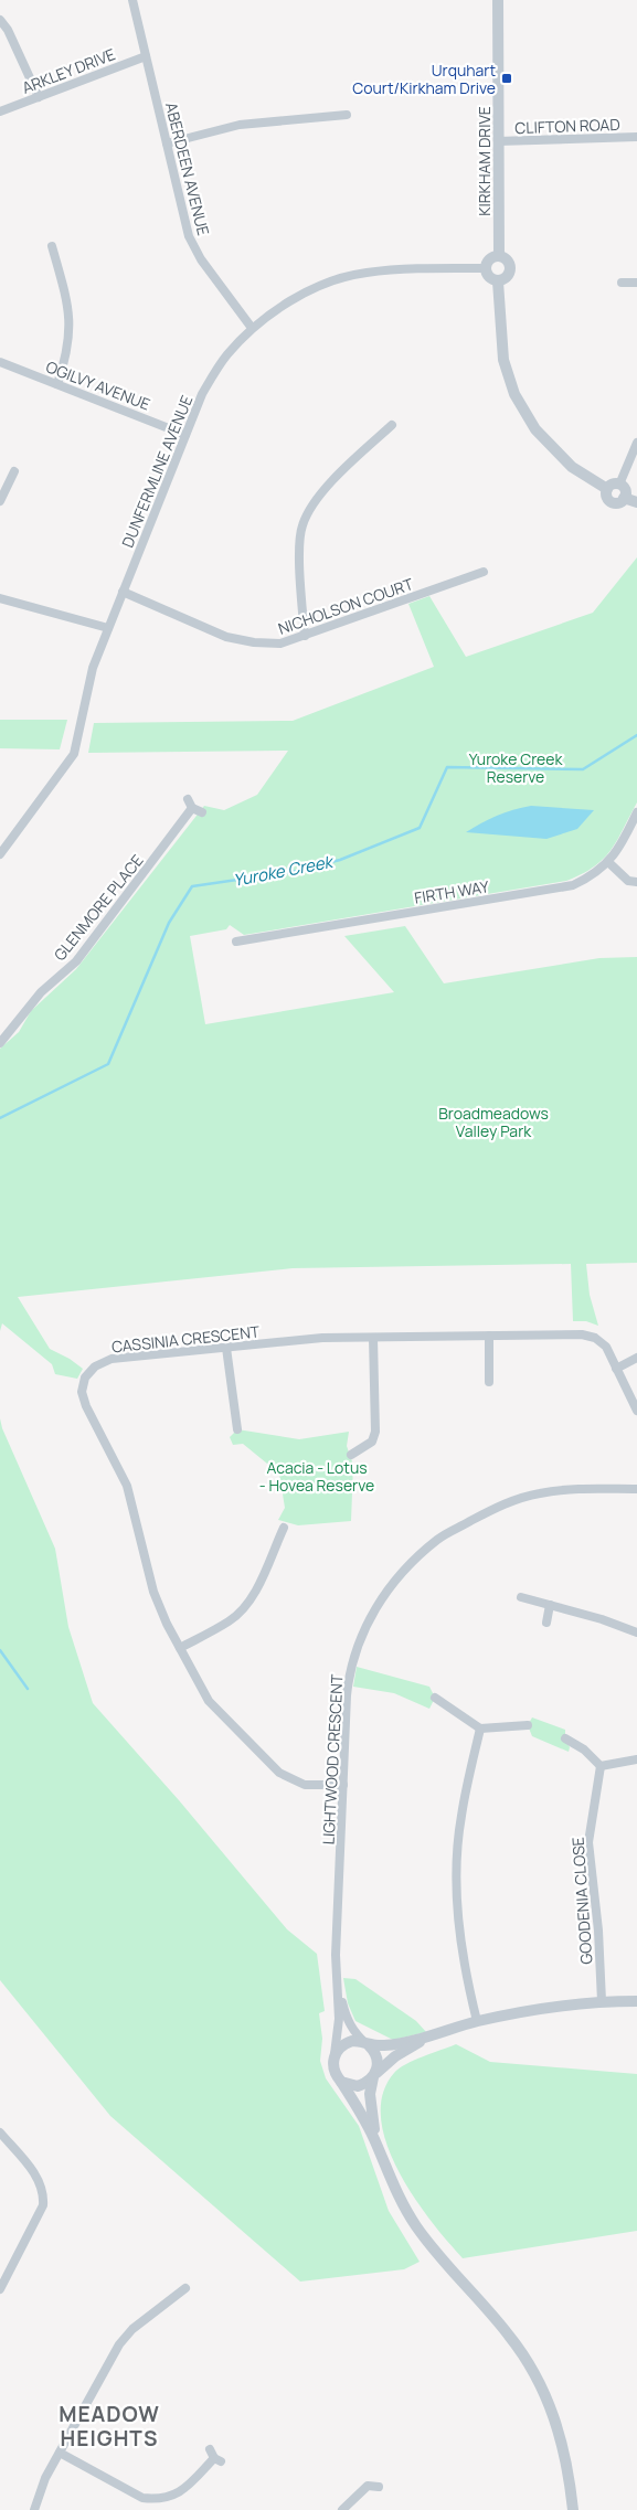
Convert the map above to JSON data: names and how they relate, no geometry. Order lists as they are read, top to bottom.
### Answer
{
  "streets": {
    "street": [
      "ARKLEY DRIVE",
      "CLIFTON ROAD",
      "KIRKHAM DRIVE",
      "ABERDEEN AVENUE",
      "OGILVY AVENUE",
      "DUNFERMLINE AVENUE",
      "NICHOLSON COURT",
      "FIRTH WAY",
      "GLENMORE PLACE",
      "CASSINIA CRESCENT",
      "LIGHTWOOD CRESCENT",
      "GOODENIA CLOSE"
    ]
  },
  "crossings": [
    ["ARKLEY DRIVE", "ABERDEEN AVENUE"],
    ["CLIFTON ROAD", "KIRKHAM DRIVE"],
    ["KIRKHAM DRIVE", "DUNFERMLINE AVENUE"],
    ["ABERDEEN AVENUE", "DUNFERMLINE AVENUE"],
    ["OGILVY AVENUE", "DUNFERMLINE AVENUE"],
    ["DUNFERMLINE AVENUE", "NICHOLSON COURT"],
    ["CASSINIA CRESCENT", "LIGHTWOOD CRESCENT"]
  ],
  "districts": ["MEADOW HEIGHTS"],
  "water": ["Yuroke Creek"],
  "parks": ["Yuroke Creek Reserve", "Broadmeadows Valley Park", "Acacia - Lotus - Hovea Reserve"],
  "places": {
    "transit": ["Urquhart Court/Kirkham Drive"]
  }
}
